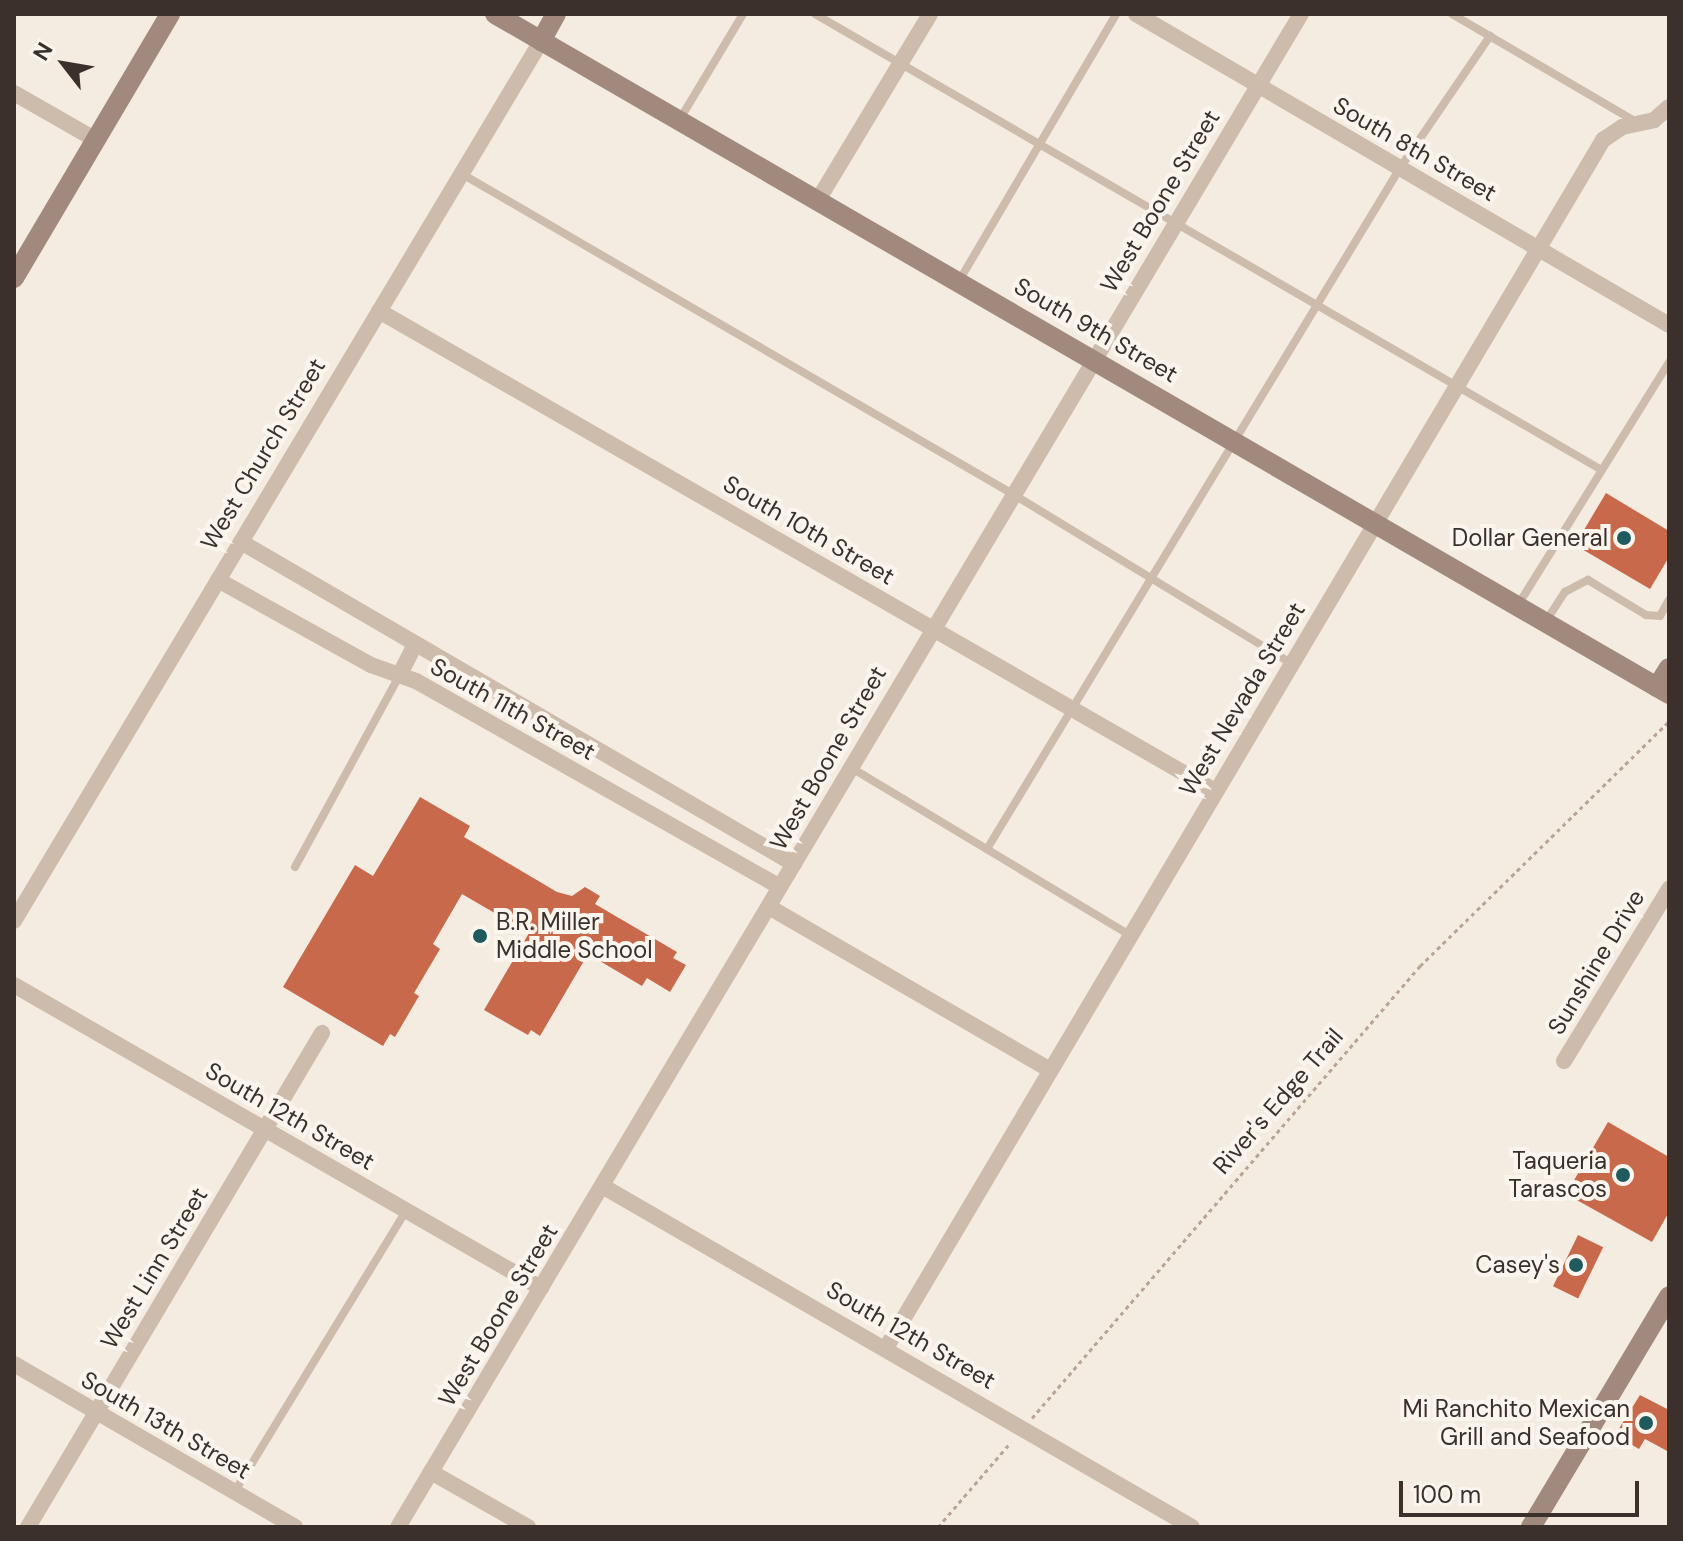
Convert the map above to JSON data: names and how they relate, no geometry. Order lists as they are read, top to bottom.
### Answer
{
  "streets": {
    "main road": ["South 9th Street", "West Church Street"],
    "street": [
      "South 8th Street",
      "West Boone Street",
      "South 10th Street",
      "West Nevada Street",
      "South 11th Street",
      "Sunshine Drive",
      "South 12th Street",
      "West Linn Street",
      "South 13th Street"
    ],
    "path": ["River's Edge Trail"]
  },
  "crossings": [
    ["South 8th Street", "West Boone Street"],
    ["South 8th Street", "West Nevada Street"],
    ["West Boone Street", "South 9th Street"],
    ["West Boone Street", "South 10th Street"],
    ["West Boone Street", "South 11th Street"],
    ["West Boone Street", "South 12th Street"],
    ["South 9th Street", "West Church Street"],
    ["South 9th Street", "West Nevada Street"],
    ["West Church Street", "South 10th Street"],
    ["West Church Street", "South 11th Street"],
    ["South 10th Street", "West Nevada Street"],
    ["West Nevada Street", "South 12th Street"],
    ["River's Edge Trail", "South 12th Street"],
    ["South 12th Street", "West Linn Street"],
    ["West Linn Street", "South 13th Street"]
  ],
  "places": [
    "Dollar General",
    "B.R. Miller Middle School",
    "Taqueria Tarascos",
    "Casey's",
    "Mi Ranchito Mexican Grill and Seafood"
  ],
  "scale_bar": "100 m",
  "north": "top left"
}
